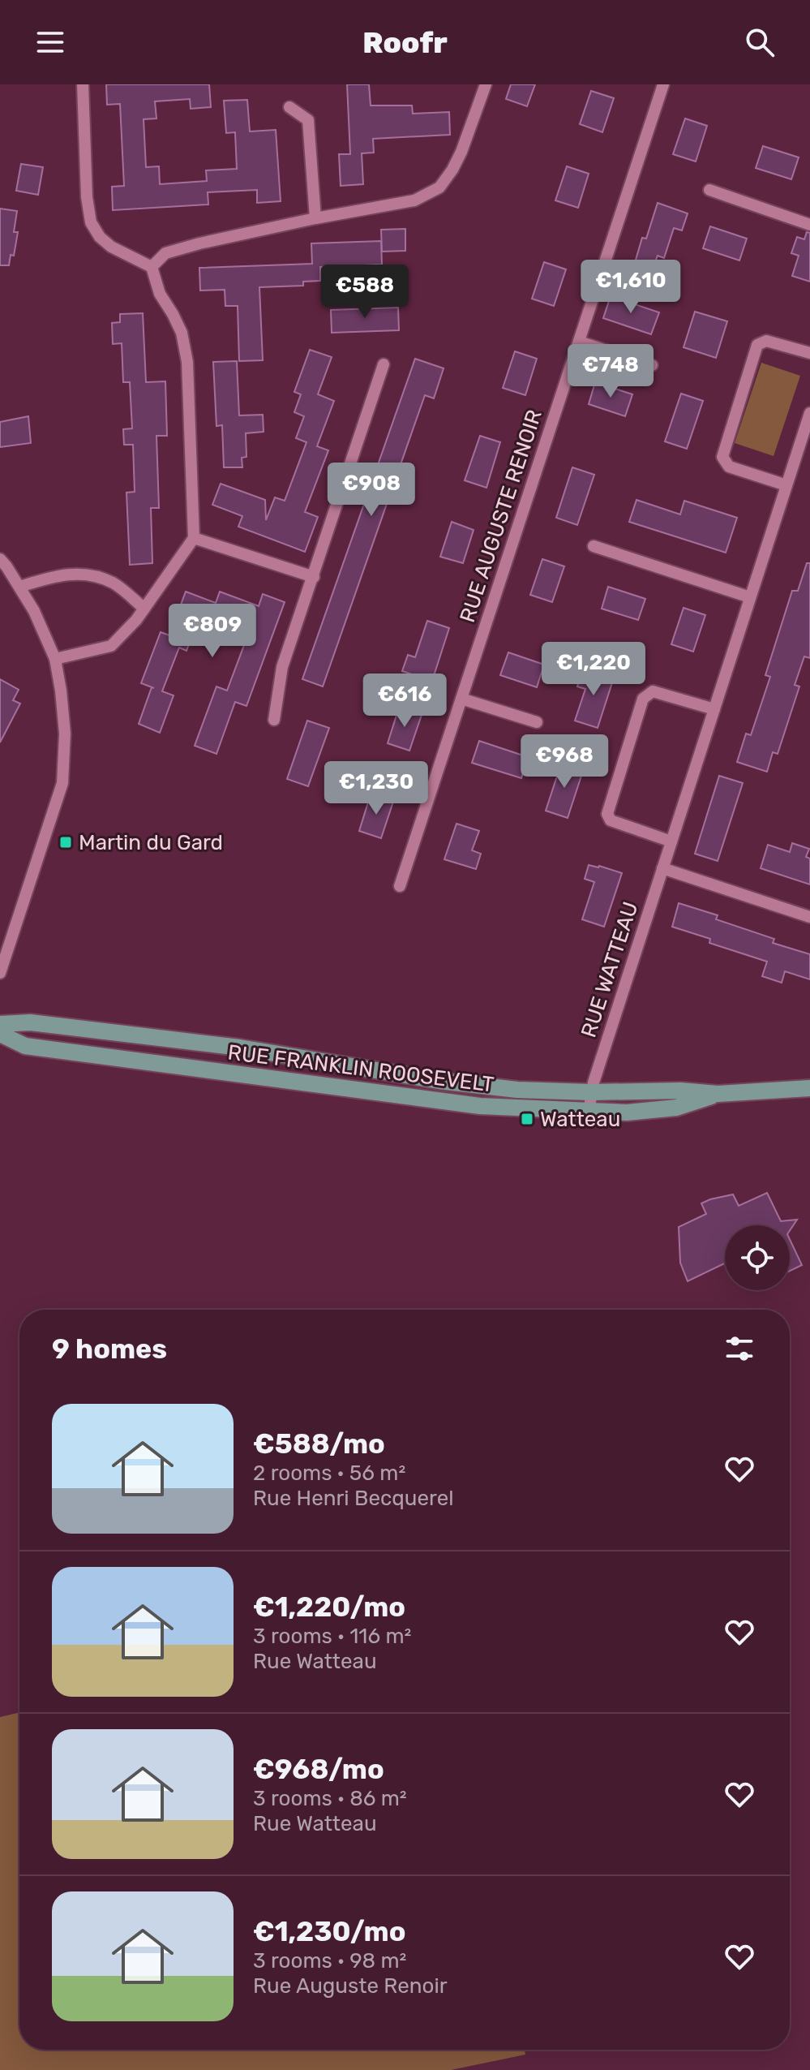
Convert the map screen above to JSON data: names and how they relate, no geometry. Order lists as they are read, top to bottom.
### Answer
{
  "streets": {
    "main road": ["RUE FRANKLIN ROOSEVELT"],
    "street": ["RUE AUGUSTE RENOIR", "RUE WATTEAU"]
  },
  "crossings": [
    ["RUE WATTEAU", "RUE FRANKLIN ROOSEVELT"]
  ],
  "places": {
    "transit": ["Martin du Gard", "Watteau"]
  },
  "page": {
    "header": "Roofr",
    "price": [
      "€1,610",
      "€588",
      "€748",
      "€908",
      "€809",
      "€1,220",
      "€616",
      "€968",
      "€1,230"
    ],
    "heading": "9 homes",
    "list": [
      {
        "name": "€588/mo",
        "note": "2 rooms · 56 m² · Rue Henri Becquerel"
      },
      {
        "name": "€1,220/mo",
        "note": "3 rooms · 116 m² · Rue Watteau"
      },
      {
        "name": "€968/mo",
        "note": "3 rooms · 86 m² · Rue Watteau"
      },
      {
        "name": "€1,230/mo",
        "note": "3 rooms · 98 m² · Rue Auguste Renoir"
      }
    ]
  }
}
